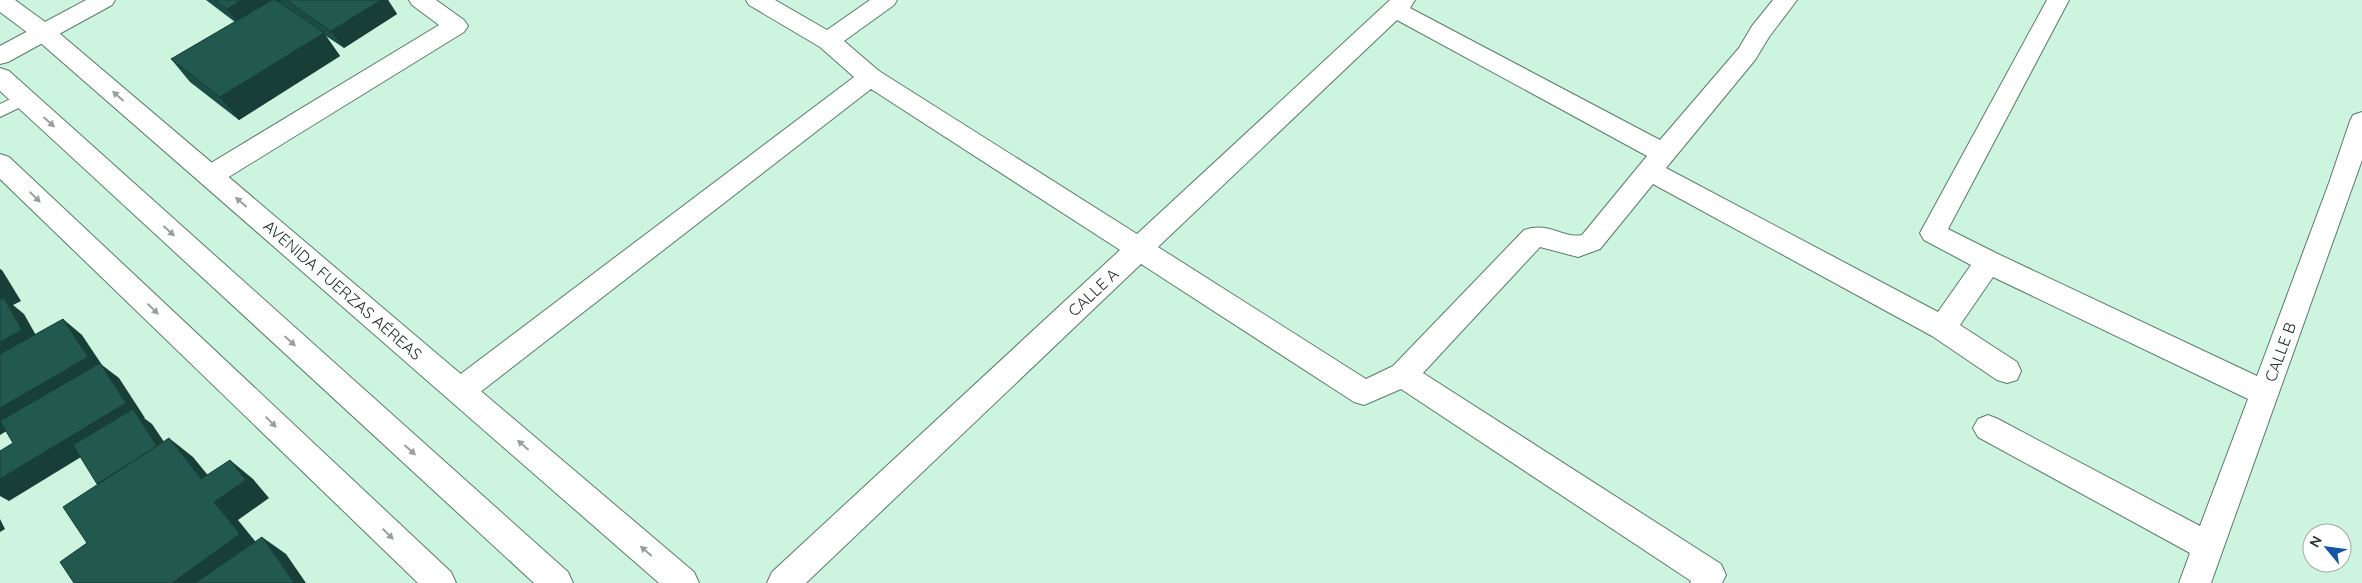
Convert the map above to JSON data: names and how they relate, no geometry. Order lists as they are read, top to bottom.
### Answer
{
  "streets": {
    "street": ["AVENIDA FUERZAS AÉREAS", "CALLE A", "CALLE B"]
  },
  "north": "top left"
}
